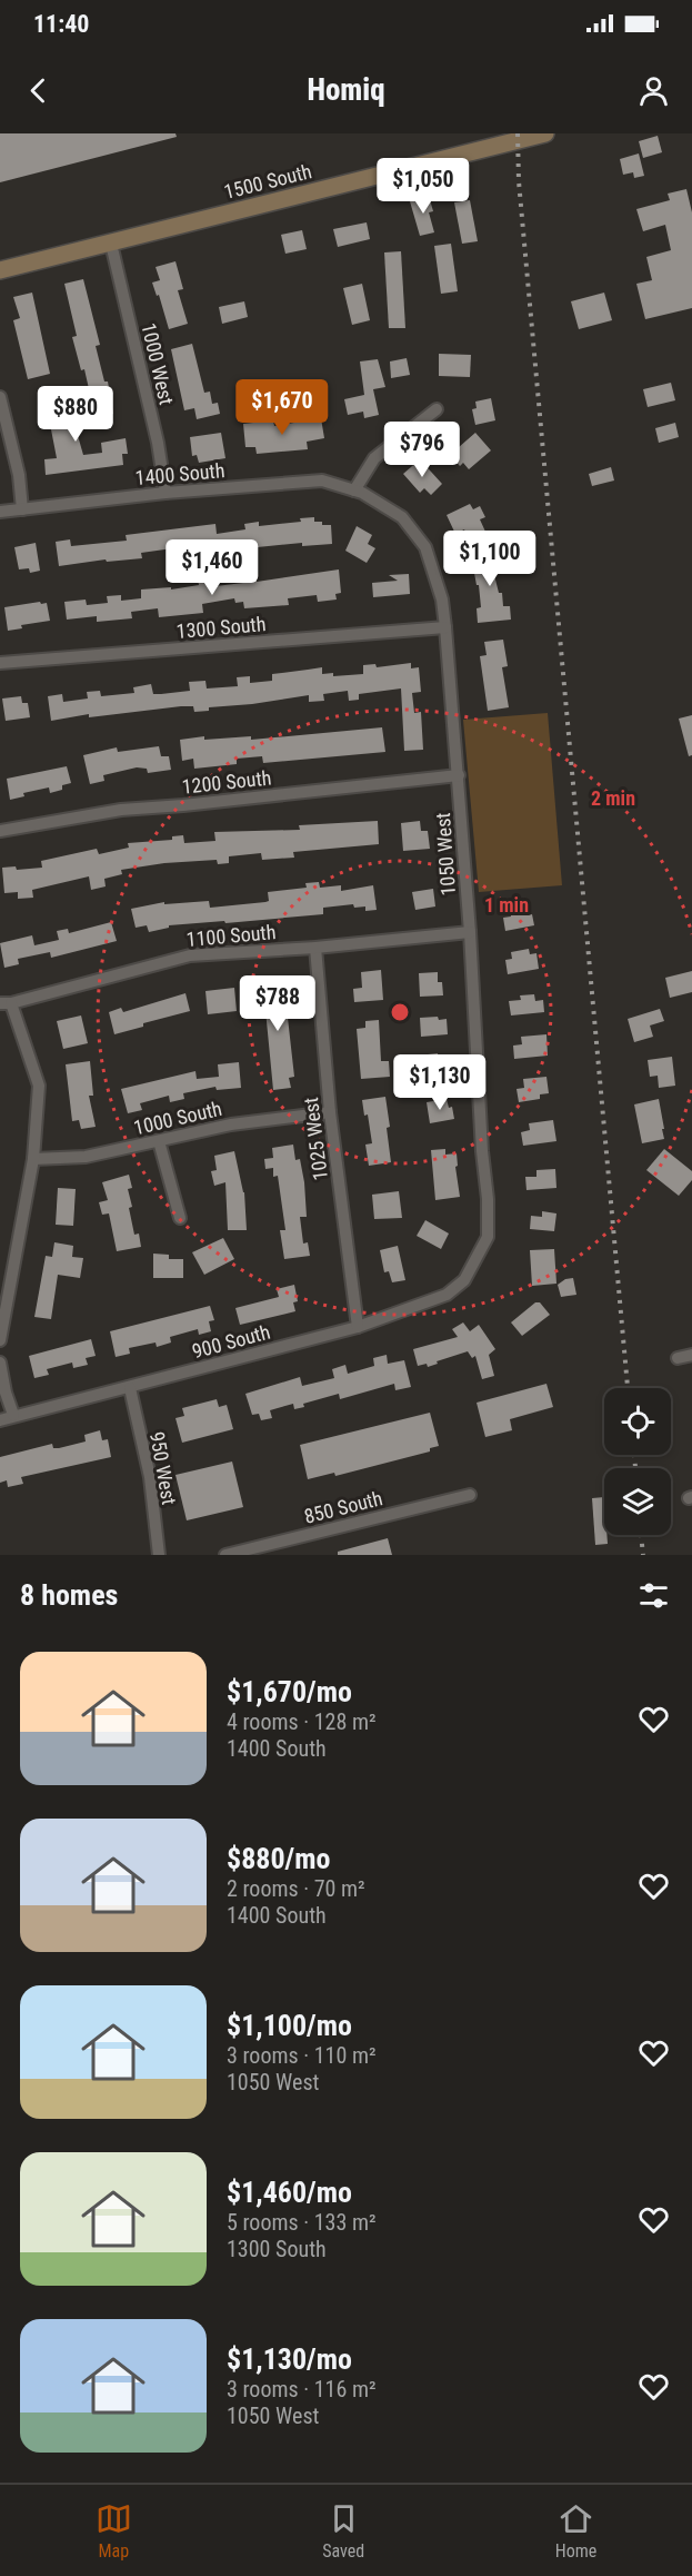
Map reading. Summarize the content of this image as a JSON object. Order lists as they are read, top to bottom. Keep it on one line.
{"streets":{"street":["1500 South","1000 West","1400 South","1300 South","1200 South","1050 West","1100 South","1000 South","1025 West","900 South","950 West","850 South"]},"crossings":[["1500 South","1000 West"],["1000 West","1400 South"],["1400 South","1050 West"],["1300 South","1050 West"],["1200 South","1050 West"],["1050 West","1100 South"],["1050 West","900 South"],["1100 South","1025 West"],["1000 South","1025 West"],["1025 West","900 South"],["900 South","950 West"]],"page":{"status":"11:40","header":"Homiq","price":["$1,050","$1,670","$880","$796","$1,100","$1,460","$788","$1,130"],"heading":"8 homes","list":[{"name":"$1,670/mo","note":"4 rooms · 128 m² · 1400 South"},{"name":"$880/mo","note":"2 rooms · 70 m² · 1400 South"},{"name":"$1,100/mo","note":"3 rooms · 110 m² · 1050 West"},{"name":"$1,460/mo","note":"5 rooms · 133 m² · 1300 South"},{"name":"$1,130/mo","note":"3 rooms · 116 m² · 1050 West"}],"tabs":["Map","Saved","Home"]},"rings":["2 min","1 min"]}
